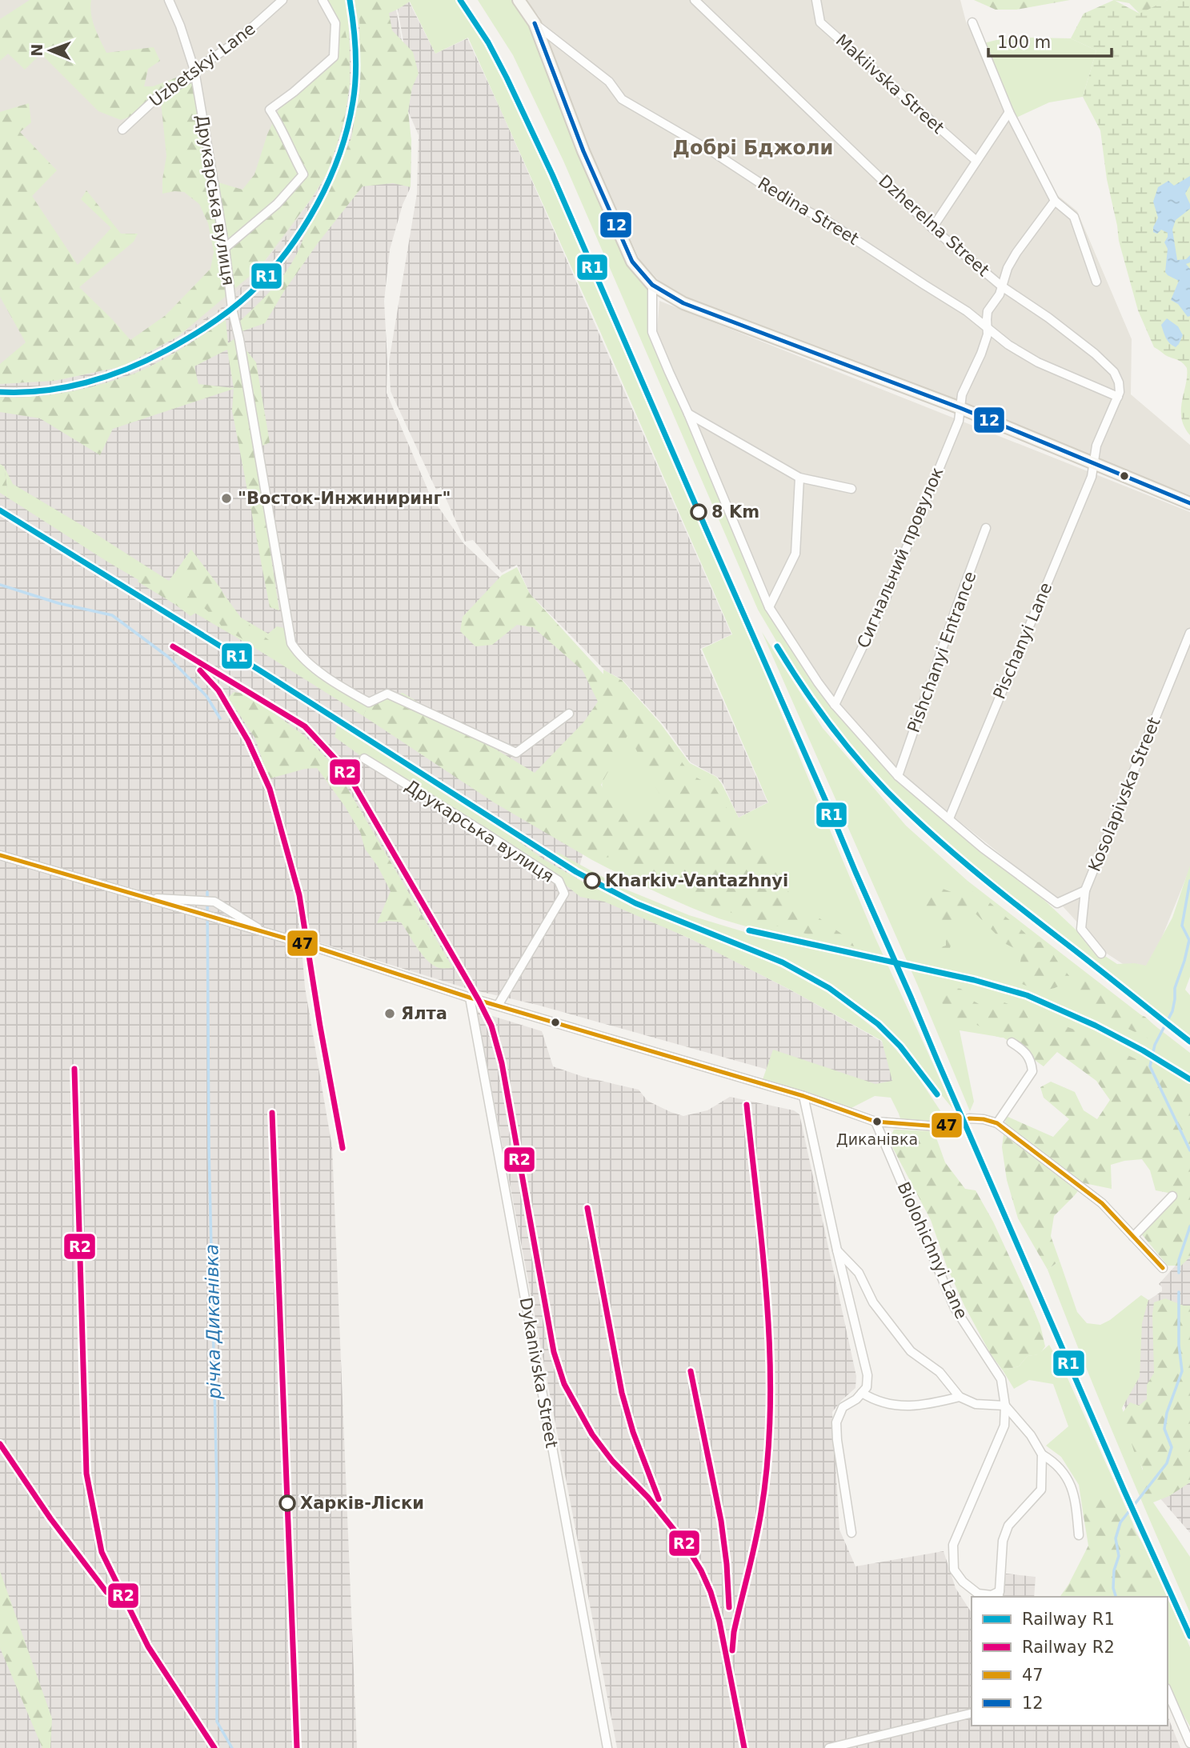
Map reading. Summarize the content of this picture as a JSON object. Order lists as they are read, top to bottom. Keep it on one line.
{"streets":{"main road":["Redina Street"],"street":["Uzbetskyi Lane","Makiivska Street","Друкарська вулиця","Dzherelna Street","Сигнальний провулок","Pischanyi Lane","Pishchanyi Entrance","Kosolapivska Street","Biolohichnyi Lane","Dykanivska Street"]},"crossings":[["Uzbetskyi Lane","Друкарська вулиця"],["Redina Street","Dzherelna Street"],["Redina Street","Сигнальний провулок"],["Dzherelna Street","Сигнальний провулок"]],"districts":["Добрі Бджоли"],"water":["річка Диканівка"],"places":["\"Восток-Инжиниринг\"","8 Km","Kharkiv-Vantazhnyi","Ялта","Диканівка","Харків-Ліски"],"lines":["rail line R1","transit line 12","rail line R2","transit line 47"],"legend":["Railway R1","Railway R2","47","12"],"scale_bar":"100 m","north":"left"}
